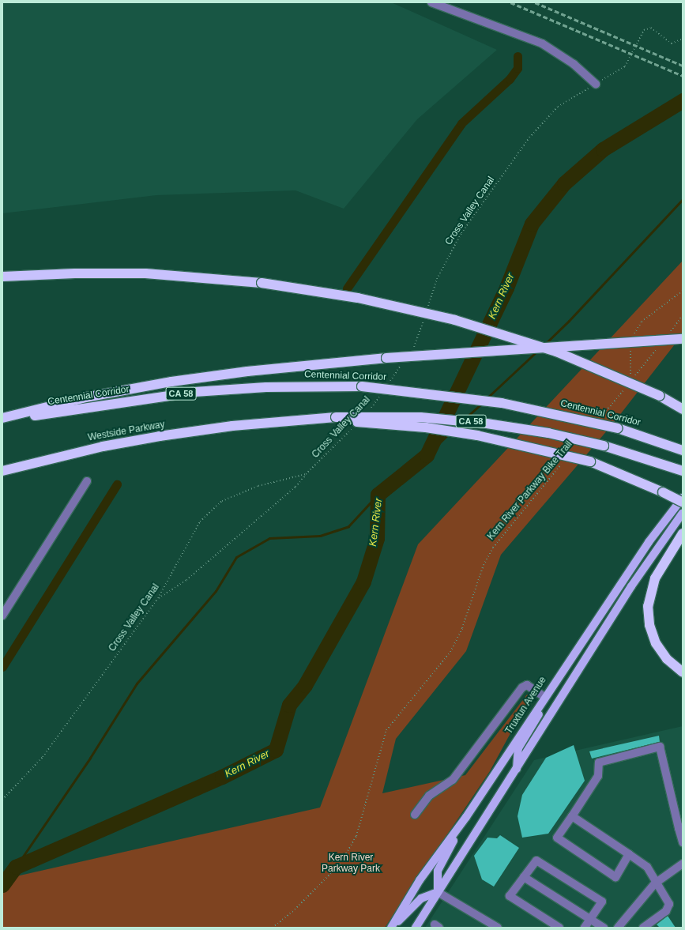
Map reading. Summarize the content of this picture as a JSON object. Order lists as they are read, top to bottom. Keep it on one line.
{"streets":{"highway":["Centennial Corridor","CA 58","Westside Parkway"],"main road":["Truxtun Avenue"],"path":["Cross Valley Canal","Kern River Parkway Bike Trail"]},"crossings":[["CA 58","Westside Parkway"]],"water":["Kern River"],"parks":["Kern River Parkway Park"]}
